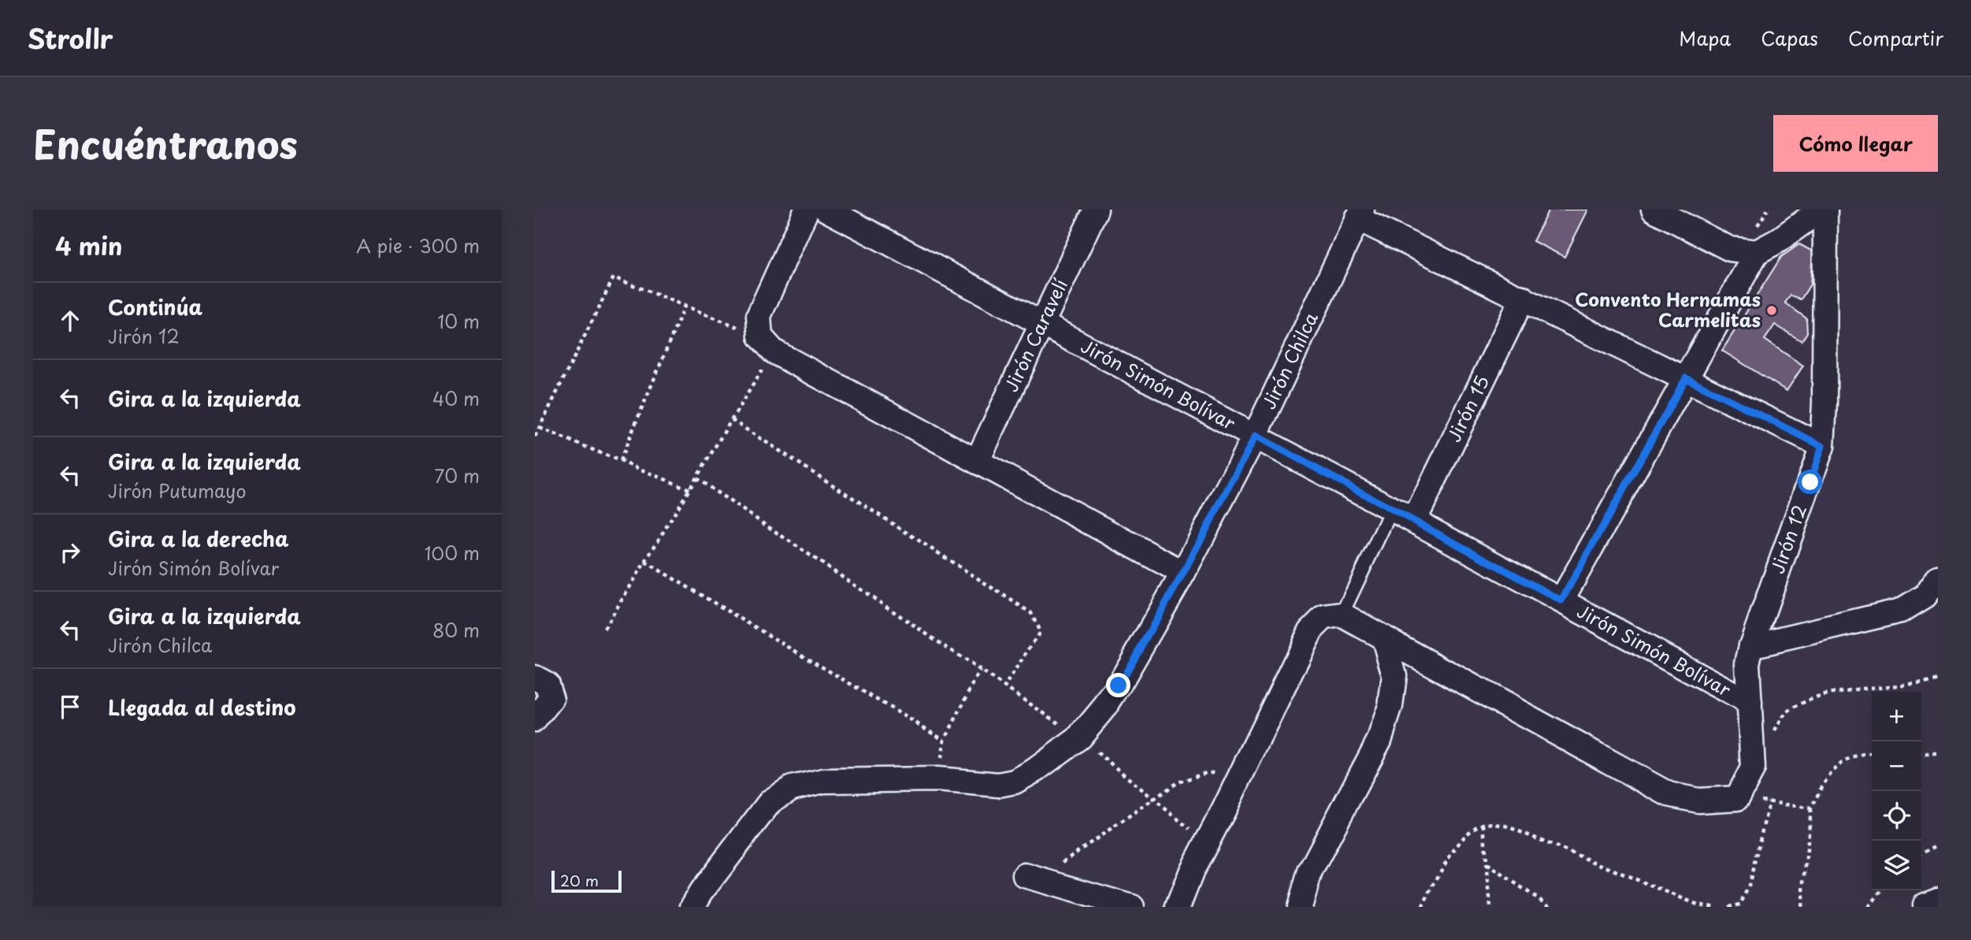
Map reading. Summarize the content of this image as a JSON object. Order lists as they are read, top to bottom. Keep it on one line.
{"streets":{"street":["Jirón Caravelí","Jirón Chilca","Jirón Simón Bolívar","Jirón 15","Jirón 12"]},"crossings":[["Jirón Caravelí","Jirón Simón Bolívar"],["Jirón Chilca","Jirón Simón Bolívar"],["Jirón Simón Bolívar","Jirón 15"],["Jirón Simón Bolívar","Jirón 12"]],"places":["Convento Hernamas Carmelitas"],"scale_bar":"20 m","page":{"header":"Strollr","nav":["Mapa","Capas","Compartir"],"title":"Encuéntranos","buttons":"Cómo llegar","heading":["4 min","A pie · 300 m"],"list":[["Continúa","Jirón 12","10 m"],["Gira a la izquierda","40 m"],["Gira a la izquierda","Jirón Putumayo","70 m"],["Gira a la derecha","Jirón Simón Bolívar","100 m"],["Gira a la izquierda","Jirón Chilca","80 m"],"Llegada al destino"],"map_buttons":["+","−"],"scale":"20 m"}}
